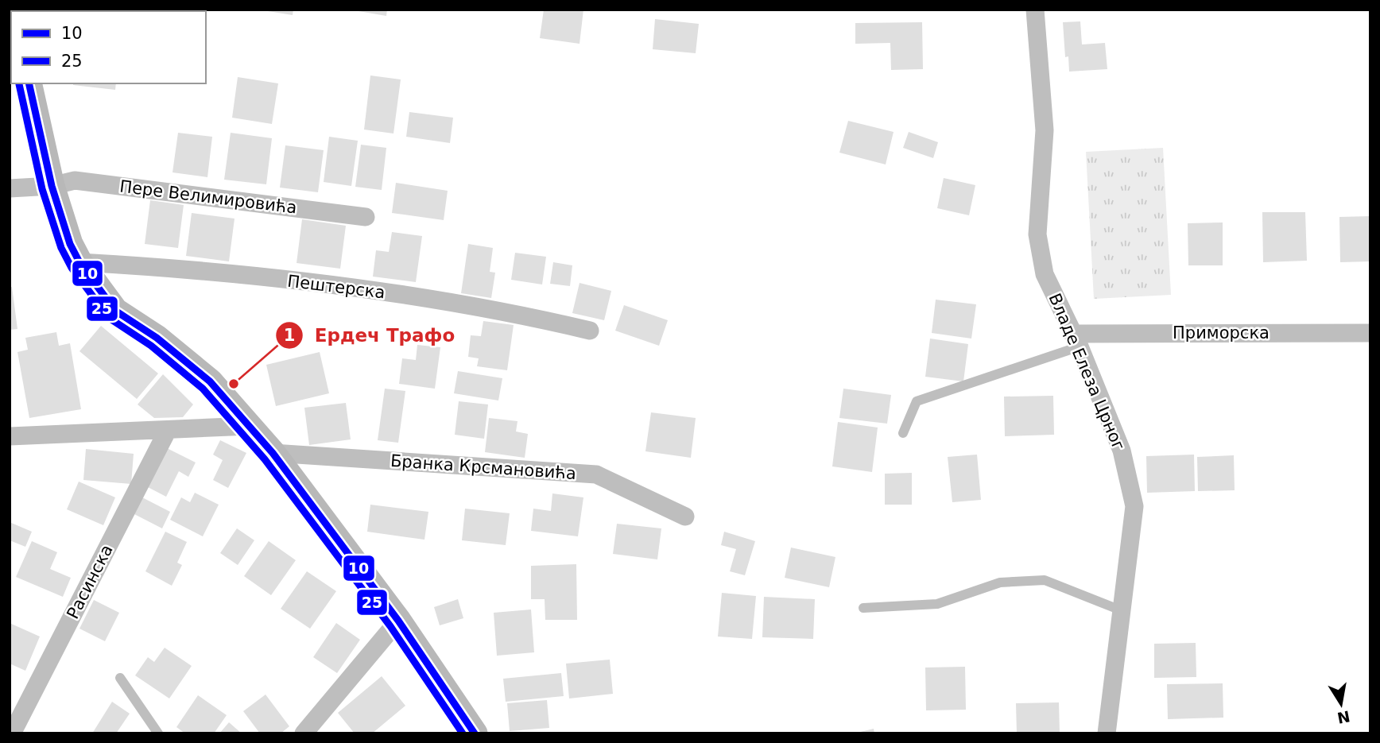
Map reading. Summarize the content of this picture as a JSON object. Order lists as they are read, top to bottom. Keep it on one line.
{"streets":{"street":["Пере Велимировића","Пештерска","Приморска","Владе Елеза Црног","Бранка Крсмановића","Расинска"]},"crossings":[["Приморска","Владе Елеза Црног"]],"places":["Ердеч Трафо"],"lines":["transit line 10","transit line 25"],"legend":["10","25"],"north":"bottom"}
